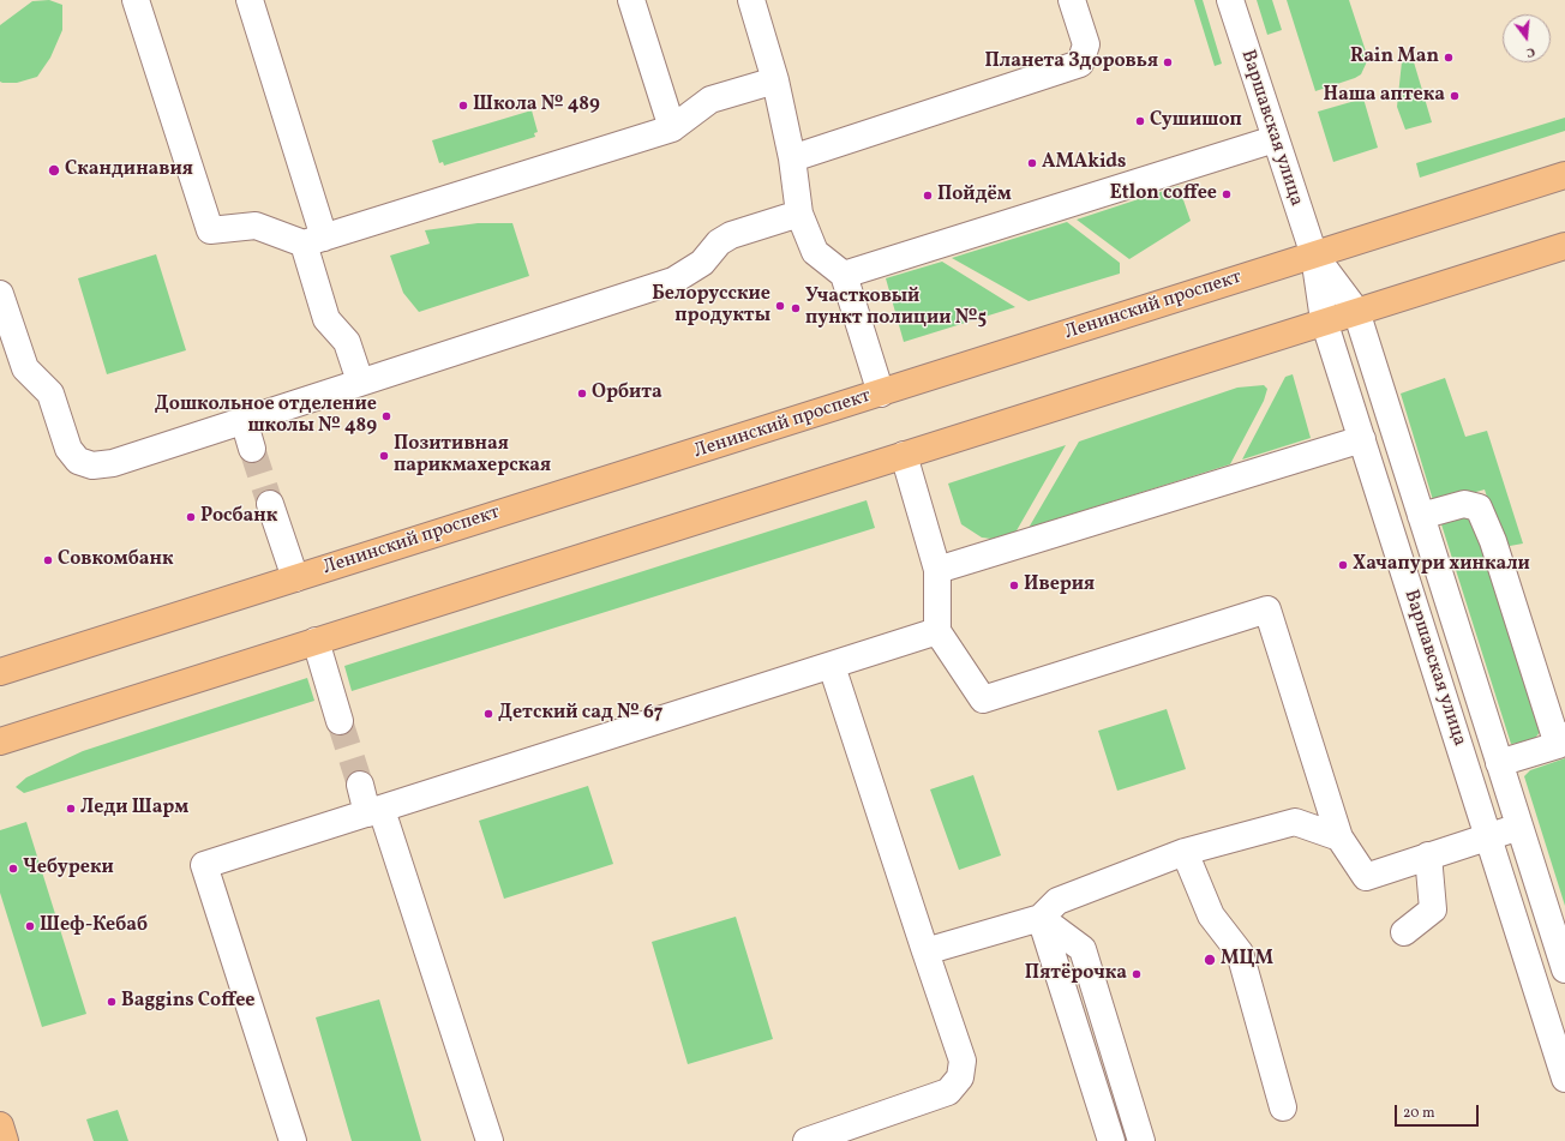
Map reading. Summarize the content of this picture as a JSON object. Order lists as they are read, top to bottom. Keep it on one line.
{"streets":{"main road":["Ленинский проспект"],"street":["Варшавская улица"]},"crossings":[["Варшавская улица","Ленинский проспект"]],"places":["Rain Man","Планета Здоровья","Наша аптека","Школа № 489","Сушишоп","AMAkids","Скандинавия","Etlon coffee","Пойдём","Белорусские продукты","Участковый пункт полиции №5","Орбита","Дошкольное отделение школы № 489","Позитивная парикмахерская","Росбанк","Совкомбанк","Хачапури хинкали","Иверия","Детский сад № 67","Леди Шарм","Чебуреки","Шеф-Кебаб","МЦМ","Пятёрочка","Baggins Coffee"],"scale_bar":"20 m","north":"bottom"}
